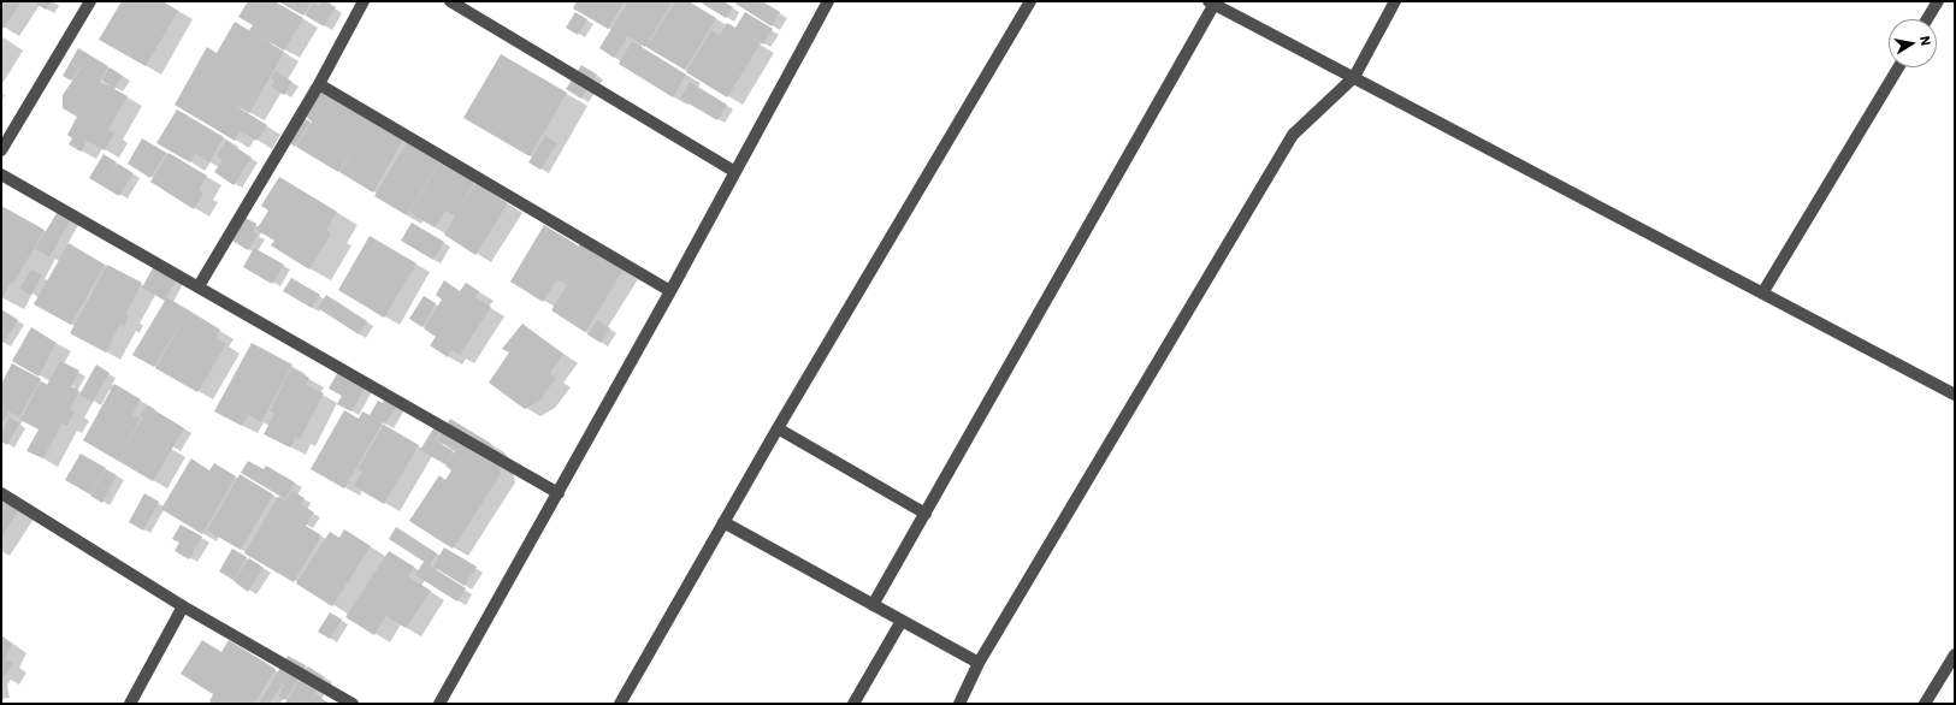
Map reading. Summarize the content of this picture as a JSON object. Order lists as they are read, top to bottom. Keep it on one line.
{"north":"right"}
